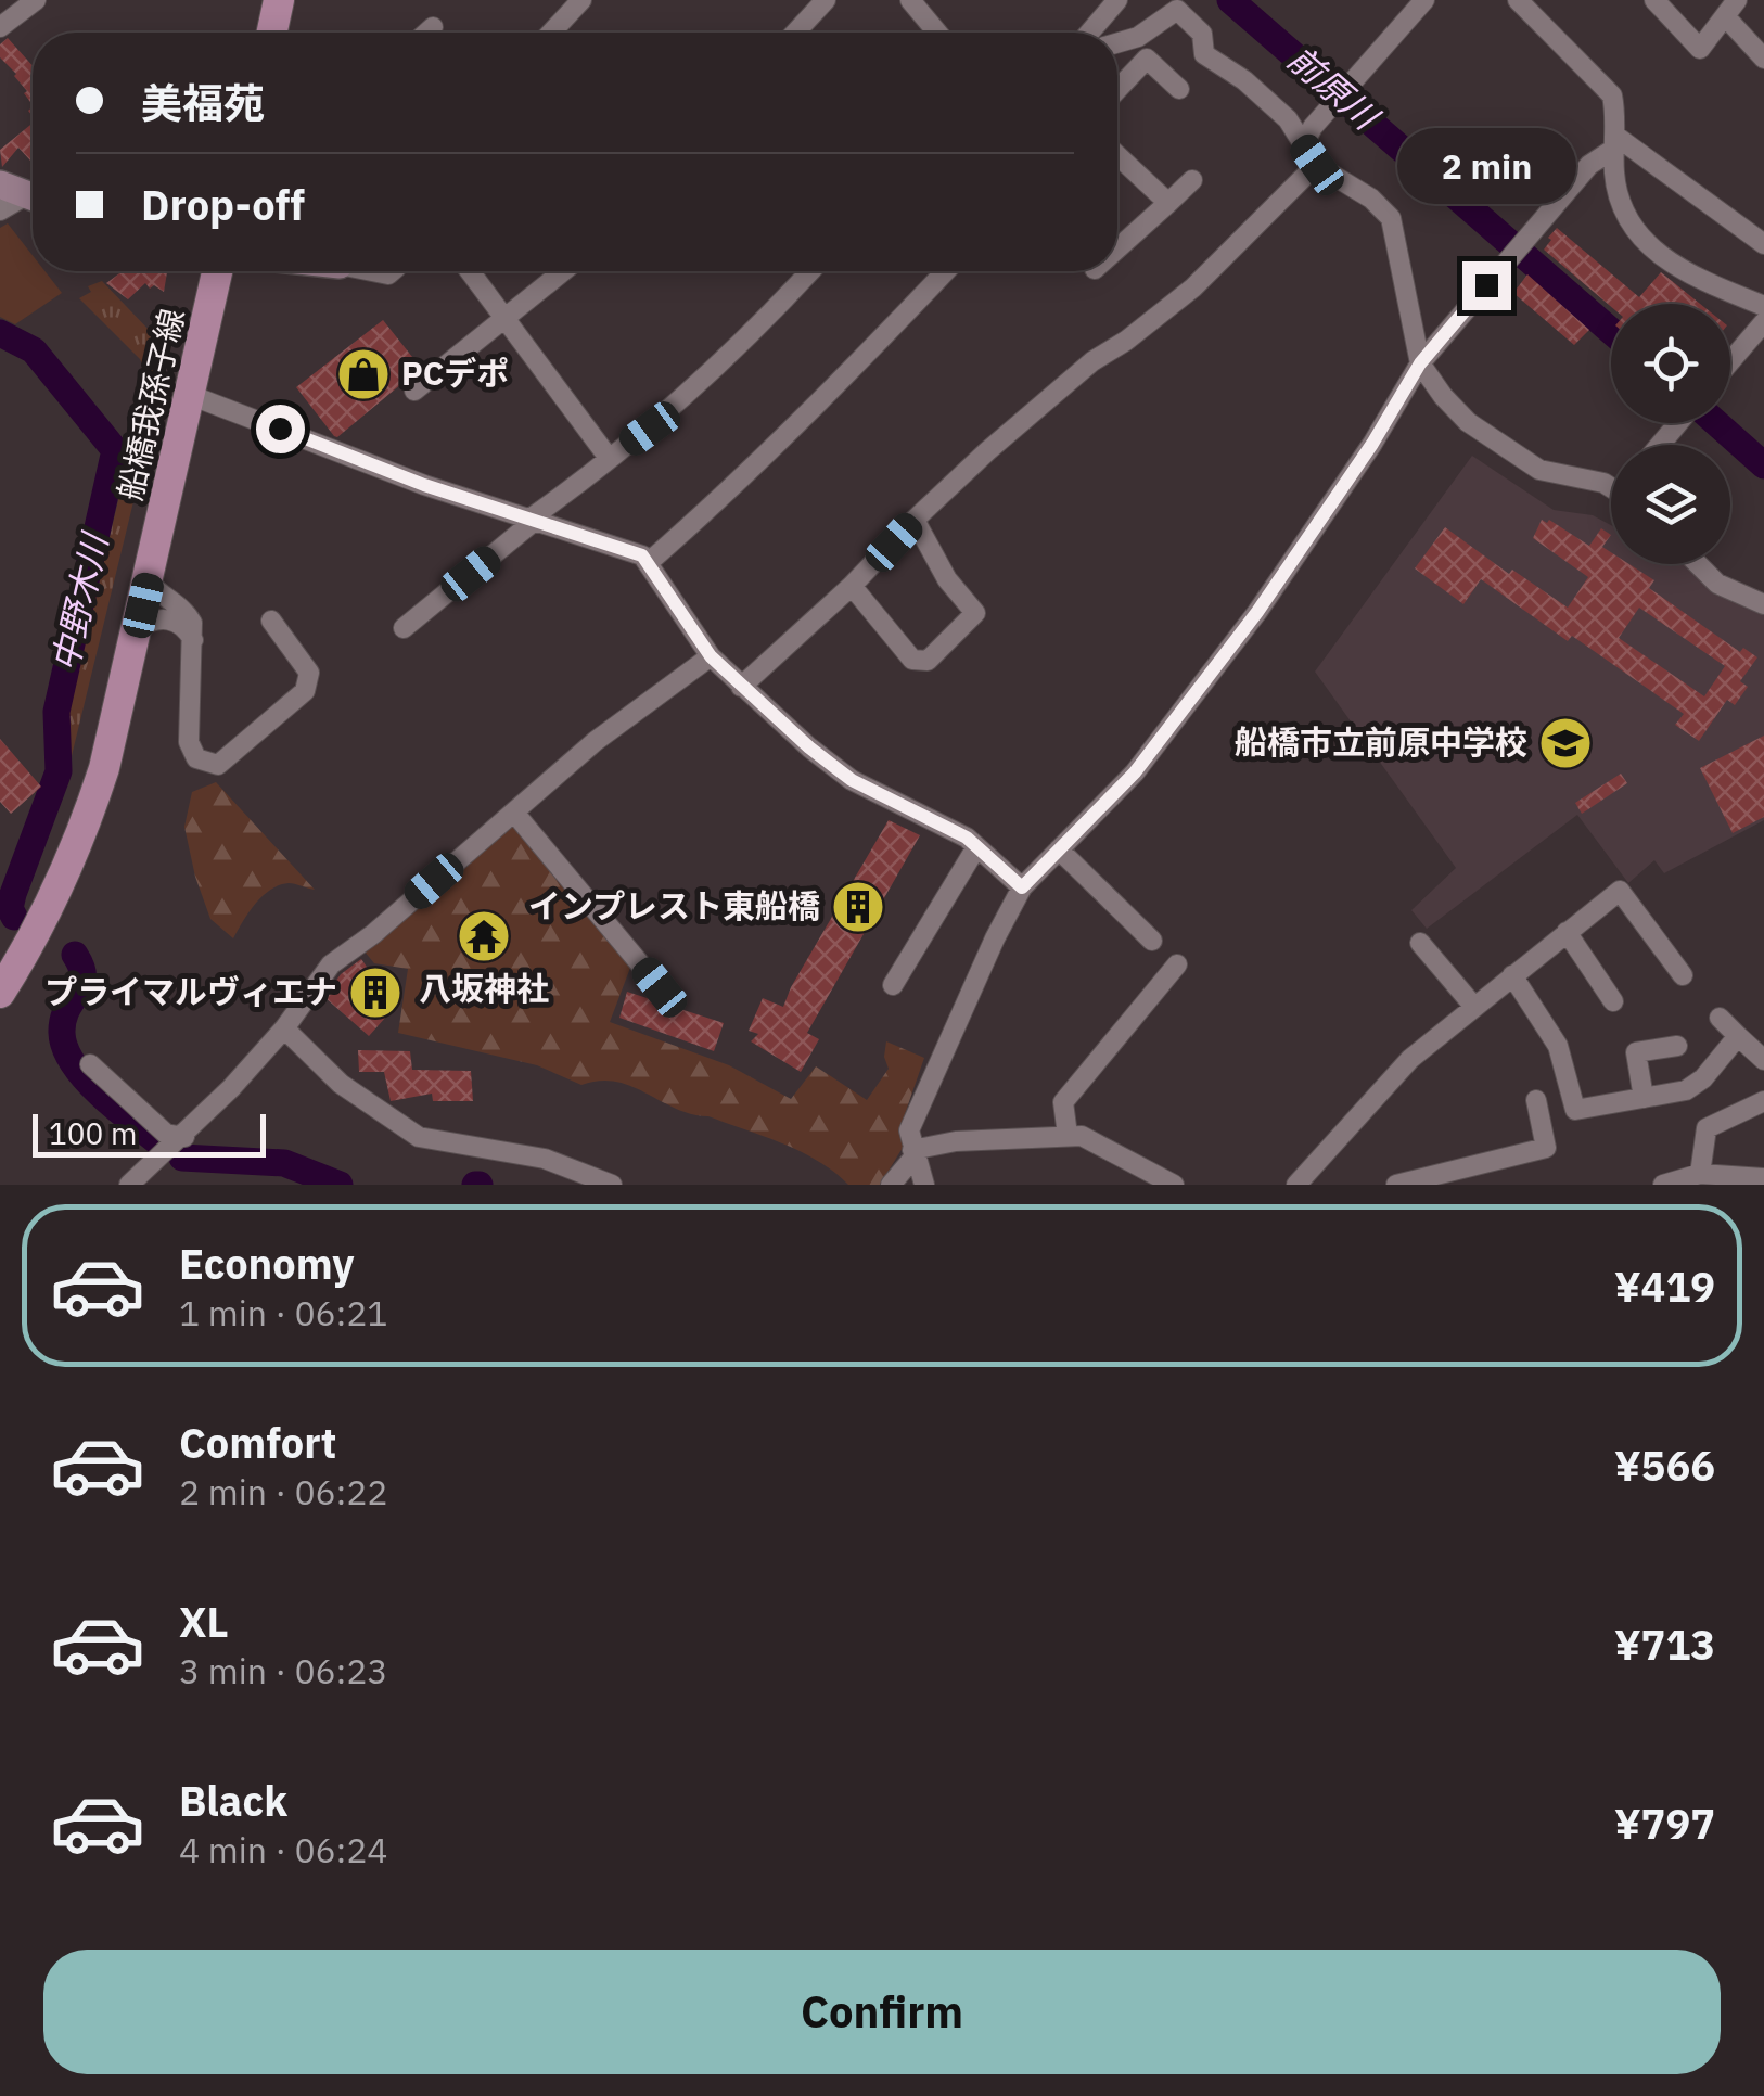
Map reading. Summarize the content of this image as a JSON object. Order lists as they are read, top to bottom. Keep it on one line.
{"streets":{"main road":["船橋我孫子線"]},"water":["前原川","中野木川"],"places":{"shop":["PCデポ"],"school or university":["船橋市立前原中学校"],"building":["インプレスト東船橋","プライマルヴィエナ"],"temple":["八坂神社"]},"scale_bar":"100 m","page":{"banner":["美福苑","Drop-off"],"bubble":"2 min","scale":"100 m","list":[{"name":"Economy","note":"1 min · 06:21","value":"¥419"},{"name":"Comfort","note":"2 min · 06:22","value":"¥566"},{"name":"XL","note":"3 min · 06:23","value":"¥713"},{"name":"Black","note":"4 min · 06:24","value":"¥797"}],"buttons":"Confirm"}}
